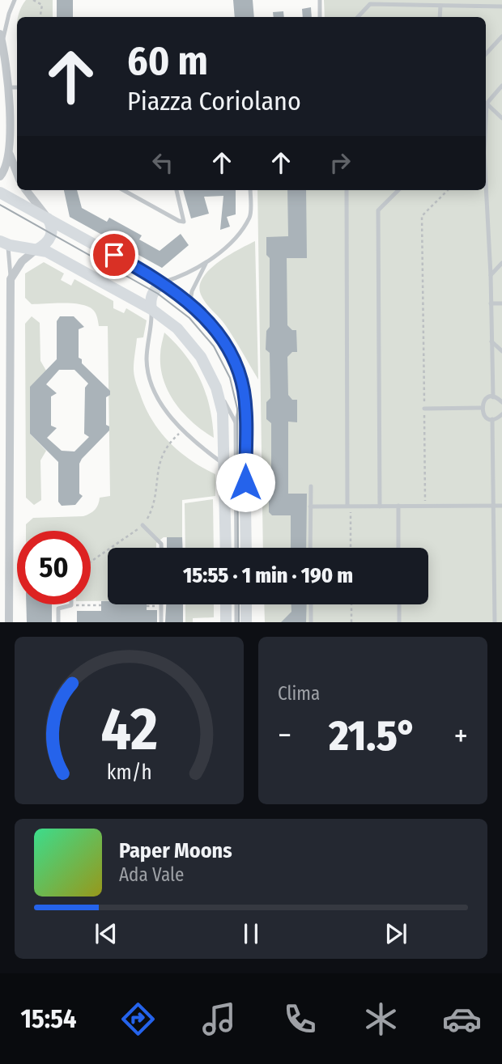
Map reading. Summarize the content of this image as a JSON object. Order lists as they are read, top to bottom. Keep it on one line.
{"page":{"turn":["60 m","Piazza Coriolano"],"limit":"50","trip":"15:55 · 1 min · 190 m","tile":"Clima","heat":["−","21.5°","+"],"song":["Paper Moons","Ada Vale"],"tabs":"15:54","gauge":["42","km/h"]}}
